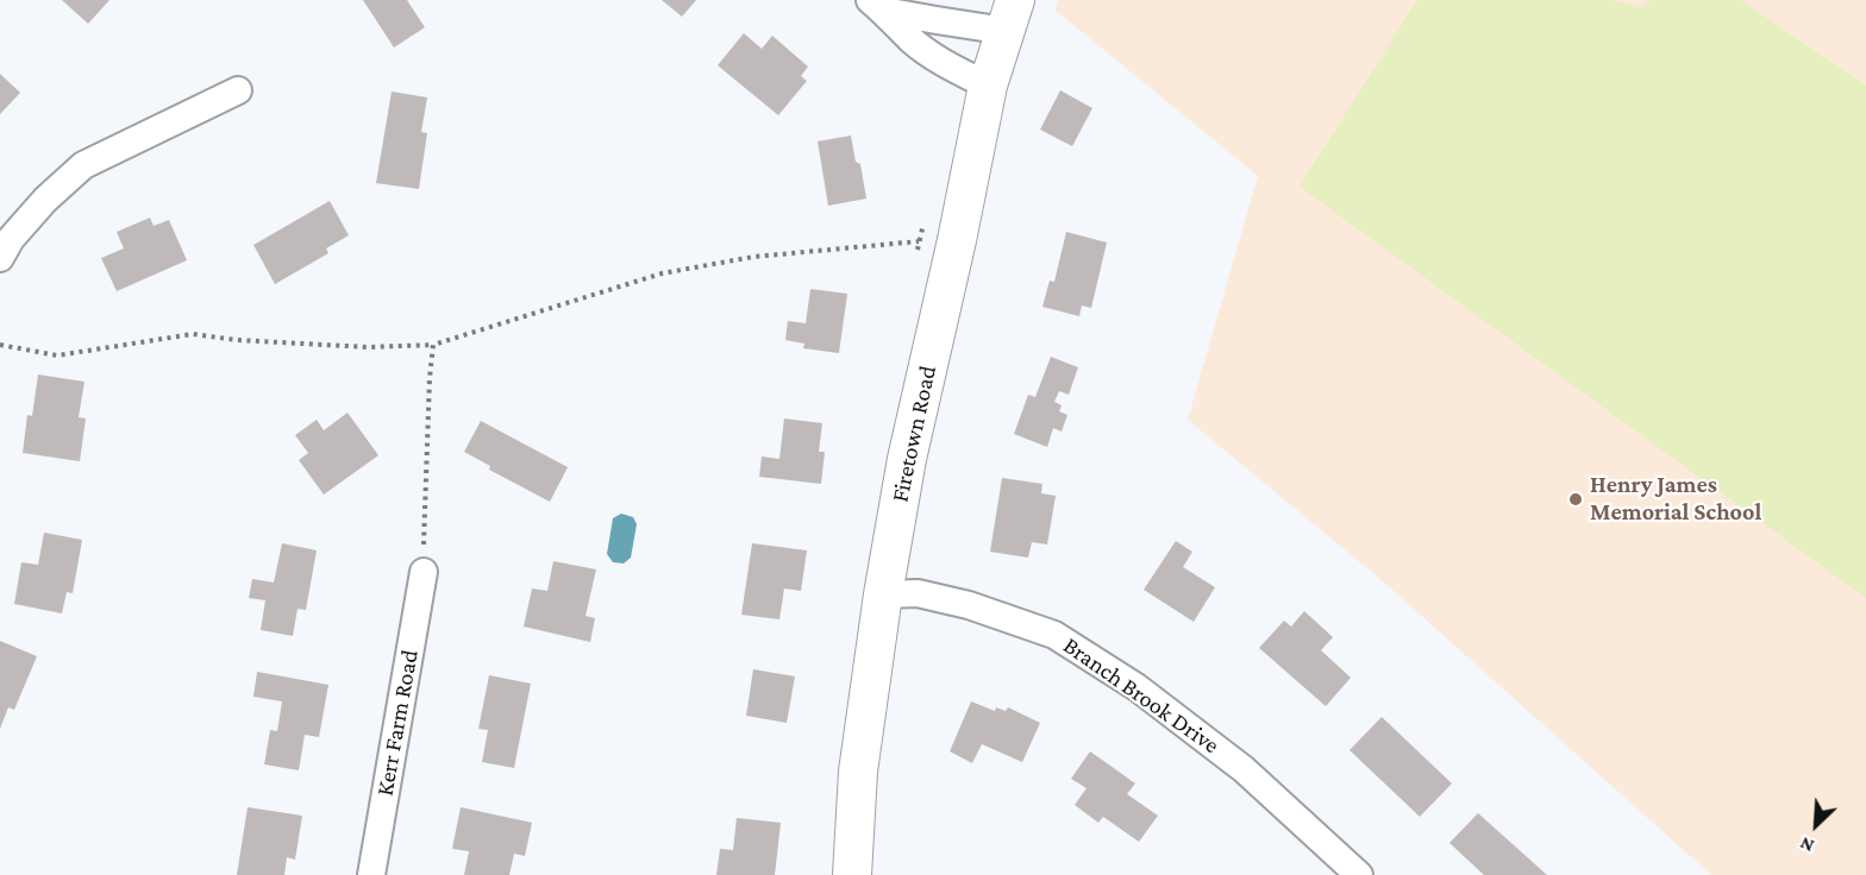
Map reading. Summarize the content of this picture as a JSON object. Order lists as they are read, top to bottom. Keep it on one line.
{"streets":{"street":["Firetown Road","Branch Brook Drive","Kerr Farm Road"]},"crossings":[["Firetown Road","Branch Brook Drive"]],"places":["Henry James Memorial School"],"north":"bottom left"}
